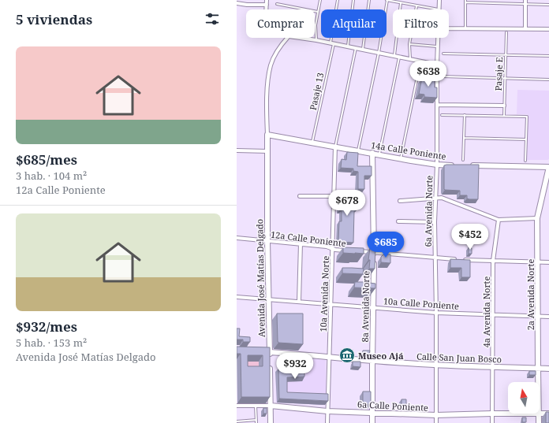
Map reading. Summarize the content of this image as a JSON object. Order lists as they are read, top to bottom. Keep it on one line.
{"streets":{"street":["14a Calle Poniente","6a Avenida Norte","12a Calle Poniente","Avenida José Matías Delgado","10a Avenida Norte","2a Avenida Norte","10a Calle Poniente","8a Avenida Norte","4a Avenida Norte","Calle San Juan Bosco","6a Calle Poniente"],"lane":["Pasaje E","Pasaje 13"]},"crossings":[["Pasaje 13","14a Calle Poniente"],["14a Calle Poniente","6a Avenida Norte"],["14a Calle Poniente","Avenida José Matías Delgado"],["14a Calle Poniente","10a Avenida Norte"],["14a Calle Poniente","8a Avenida Norte"],["6a Avenida Norte","12a Calle Poniente"],["6a Avenida Norte","10a Calle Poniente"],["6a Avenida Norte","Calle San Juan Bosco"],["6a Avenida Norte","6a Calle Poniente"],["12a Calle Poniente","Avenida José Matías Delgado"],["12a Calle Poniente","10a Avenida Norte"],["12a Calle Poniente","8a Avenida Norte"],["Avenida José Matías Delgado","10a Calle Poniente"],["Avenida José Matías Delgado","Calle San Juan Bosco"],["10a Avenida Norte","10a Calle Poniente"],["10a Avenida Norte","Calle San Juan Bosco"],["10a Avenida Norte","6a Calle Poniente"],["2a Avenida Norte","10a Calle Poniente"],["2a Avenida Norte","Calle San Juan Bosco"],["10a Calle Poniente","8a Avenida Norte"],["10a Calle Poniente","4a Avenida Norte"],["8a Avenida Norte","Calle San Juan Bosco"],["8a Avenida Norte","6a Calle Poniente"],["4a Avenida Norte","Calle San Juan Bosco"],["4a Avenida Norte","6a Calle Poniente"]],"places":{"museum":["Museo Ajá"]},"north":"top","page":{"heading":"5 viviendas","chip":["Comprar","Alquilar","Filtros"],"list":[{"name":"$685/mes","note":"3 hab. · 104 m² · 12a Calle Poniente"},{"name":"$932/mes","note":"5 hab. · 153 m² · Avenida José Matías Delgado"}],"price":["$638","$678","$452","$685","$932"]}}
